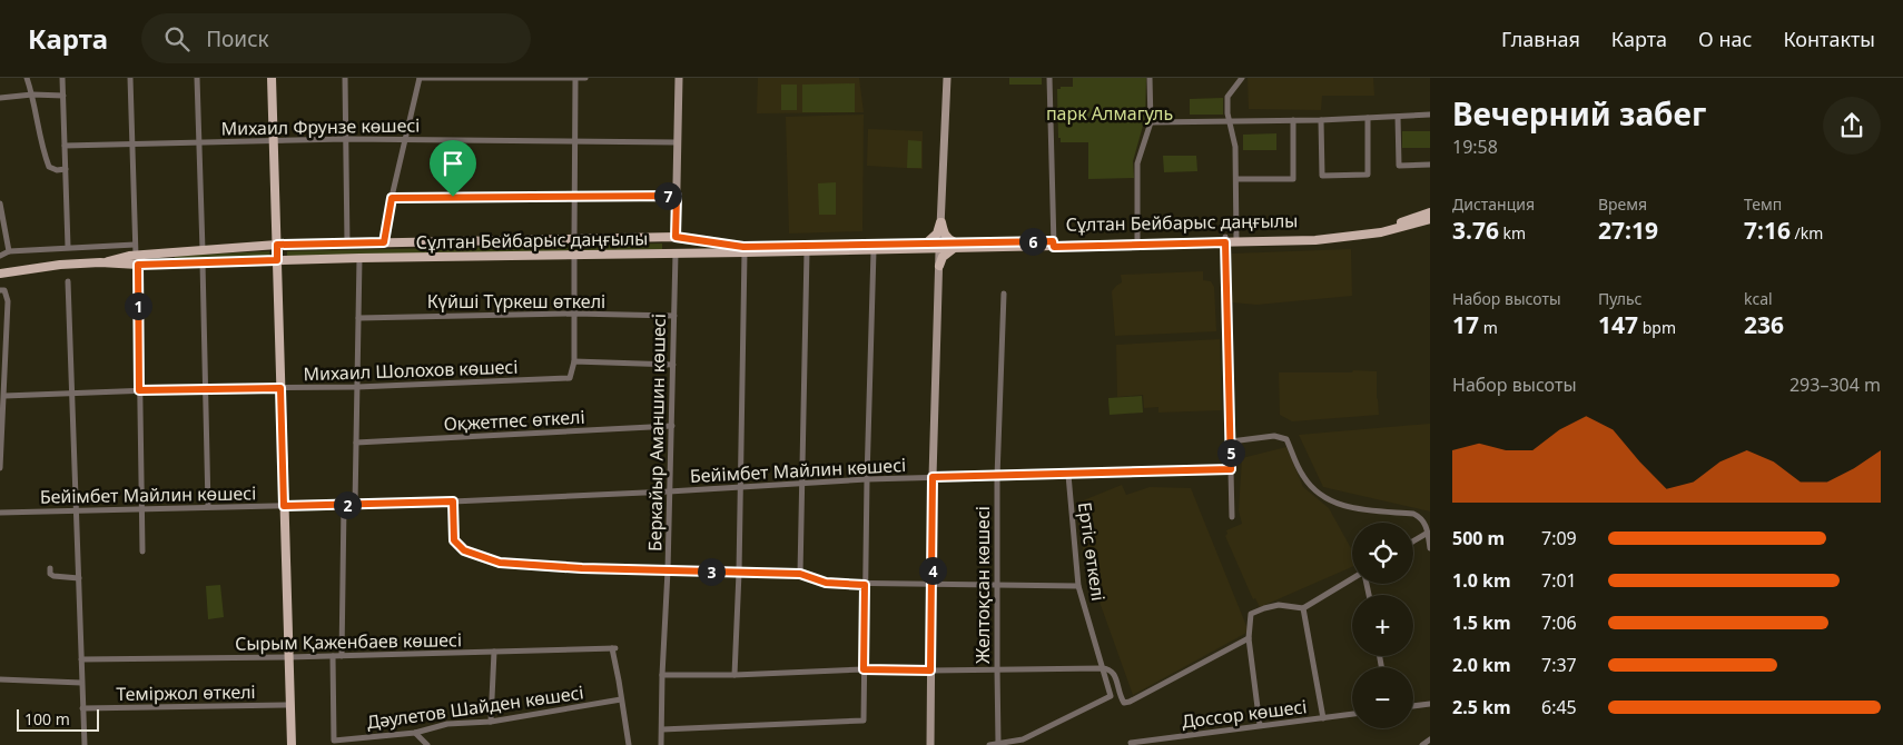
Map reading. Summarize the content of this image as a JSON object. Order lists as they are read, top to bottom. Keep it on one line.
{"streets":{"main road":["Сұлтан Бейбарыс даңғылы"],"street":["Михаил Фрунзе көшесі","Күйші Түркеш өткелі","Михаил Шолохов көшесі","Оқжетпес өткелі","Беркайыр Аманшин көшесі","Бейімбет Майлин көшесі","Ертіс өткелі","Желтоқсан көшесі","Сырым Қаженбаев көшесі","Теміржол өткелі","Дәулетов Шайден көшесі","Доссор көшесі"]},"crossings":[["Сұлтан Бейбарыс даңғылы","Беркайыр Аманшин көшесі"],["Күйші Түркеш өткелі","Беркайыр Аманшин көшесі"],["Оқжетпес өткелі","Беркайыр Аманшин көшесі"],["Беркайыр Аманшин көшесі","Бейімбет Майлин көшесі"],["Бейімбет Майлин көшесі","Ертіс өткелі"],["Бейімбет Майлин көшесі","Желтоқсан көшесі"],["Ертіс өткелі","Желтоқсан көшесі"],["Сырым Қаженбаев көшесі","Дәулетов Шайден көшесі"]],"parks":["парк Алмагуль"],"scale_bar":"100 m","page":{"header":"Карта","search":"Поиск","nav":["Главная","Карта","О нас","Контакты"],"heading":["Вечерний забег","19:58"],"stats":[["Дистанция","3.76 km"],["Время","27:19"],["Темп","7:16 /km"],["Набор высоты","17 m"],["Пульс","147 bpm"],["kcal","236"]],"pins":["7","6","1","5","2","4","3"],"chart":["Набор высоты","293–304 m"],"list":[{"name":"500 m","note":"7:09"},{"name":"1.0 km","note":"7:01"},{"name":"1.5 km","note":"7:06"},{"name":"2.0 km","note":"7:37"},{"name":"2.5 km","note":"6:45"}],"map_buttons":["+","−"],"scale":"100 m"}}
